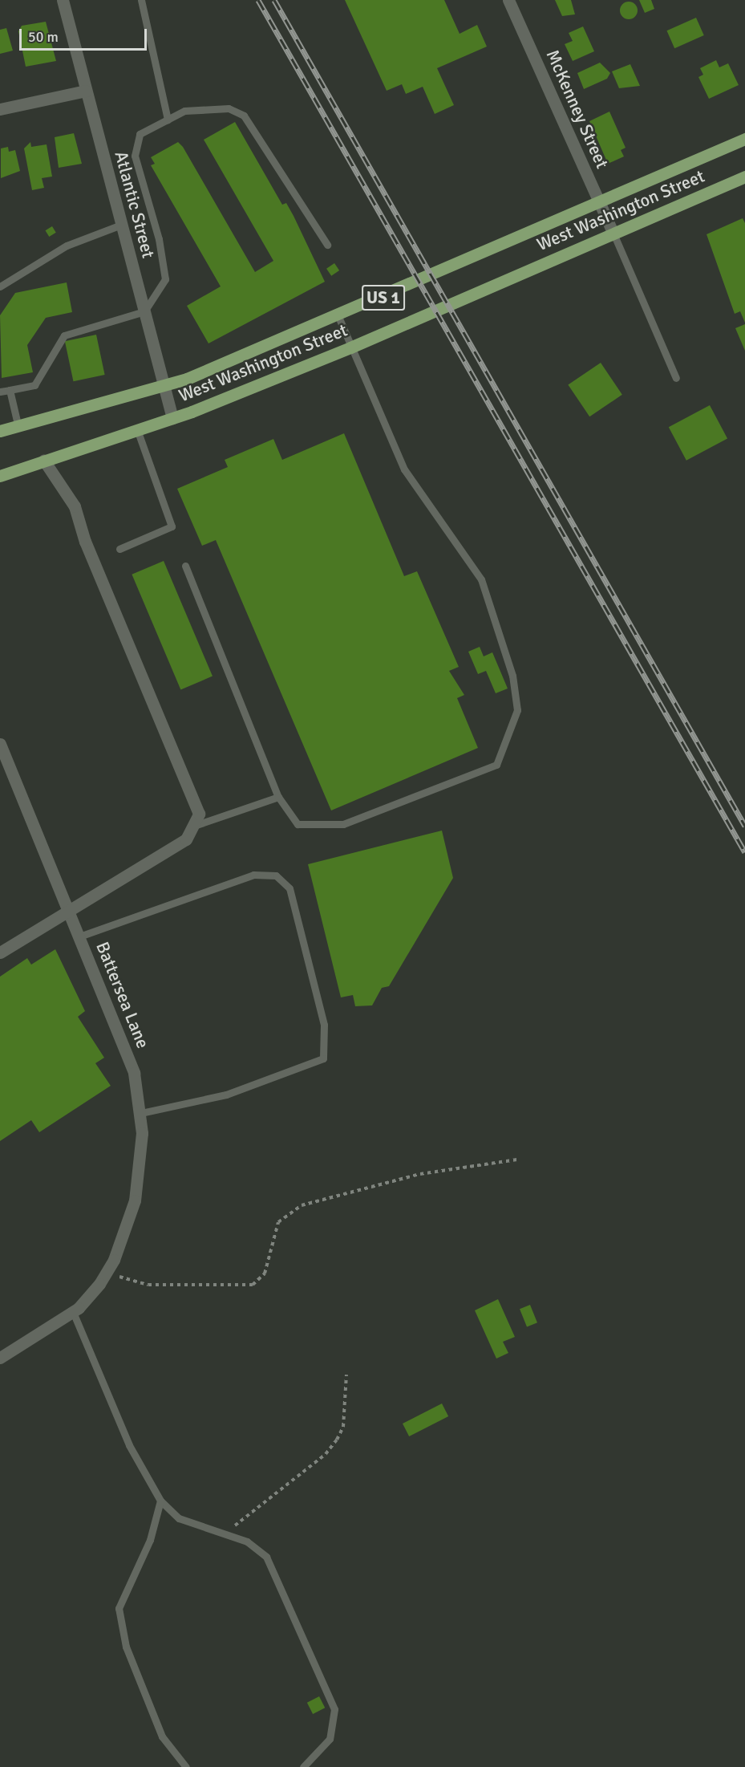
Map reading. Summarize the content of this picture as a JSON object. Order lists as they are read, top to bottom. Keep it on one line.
{"streets":{"main road":["West Washington Street","US 1"],"street":["McKenney Street","Atlantic Street","Battersea Lane"]},"crossings":[["McKenney Street","West Washington Street"],["Atlantic Street","West Washington Street"],["Atlantic Street","US 1"],["West Washington Street","US 1"]],"scale_bar":"50 m"}
